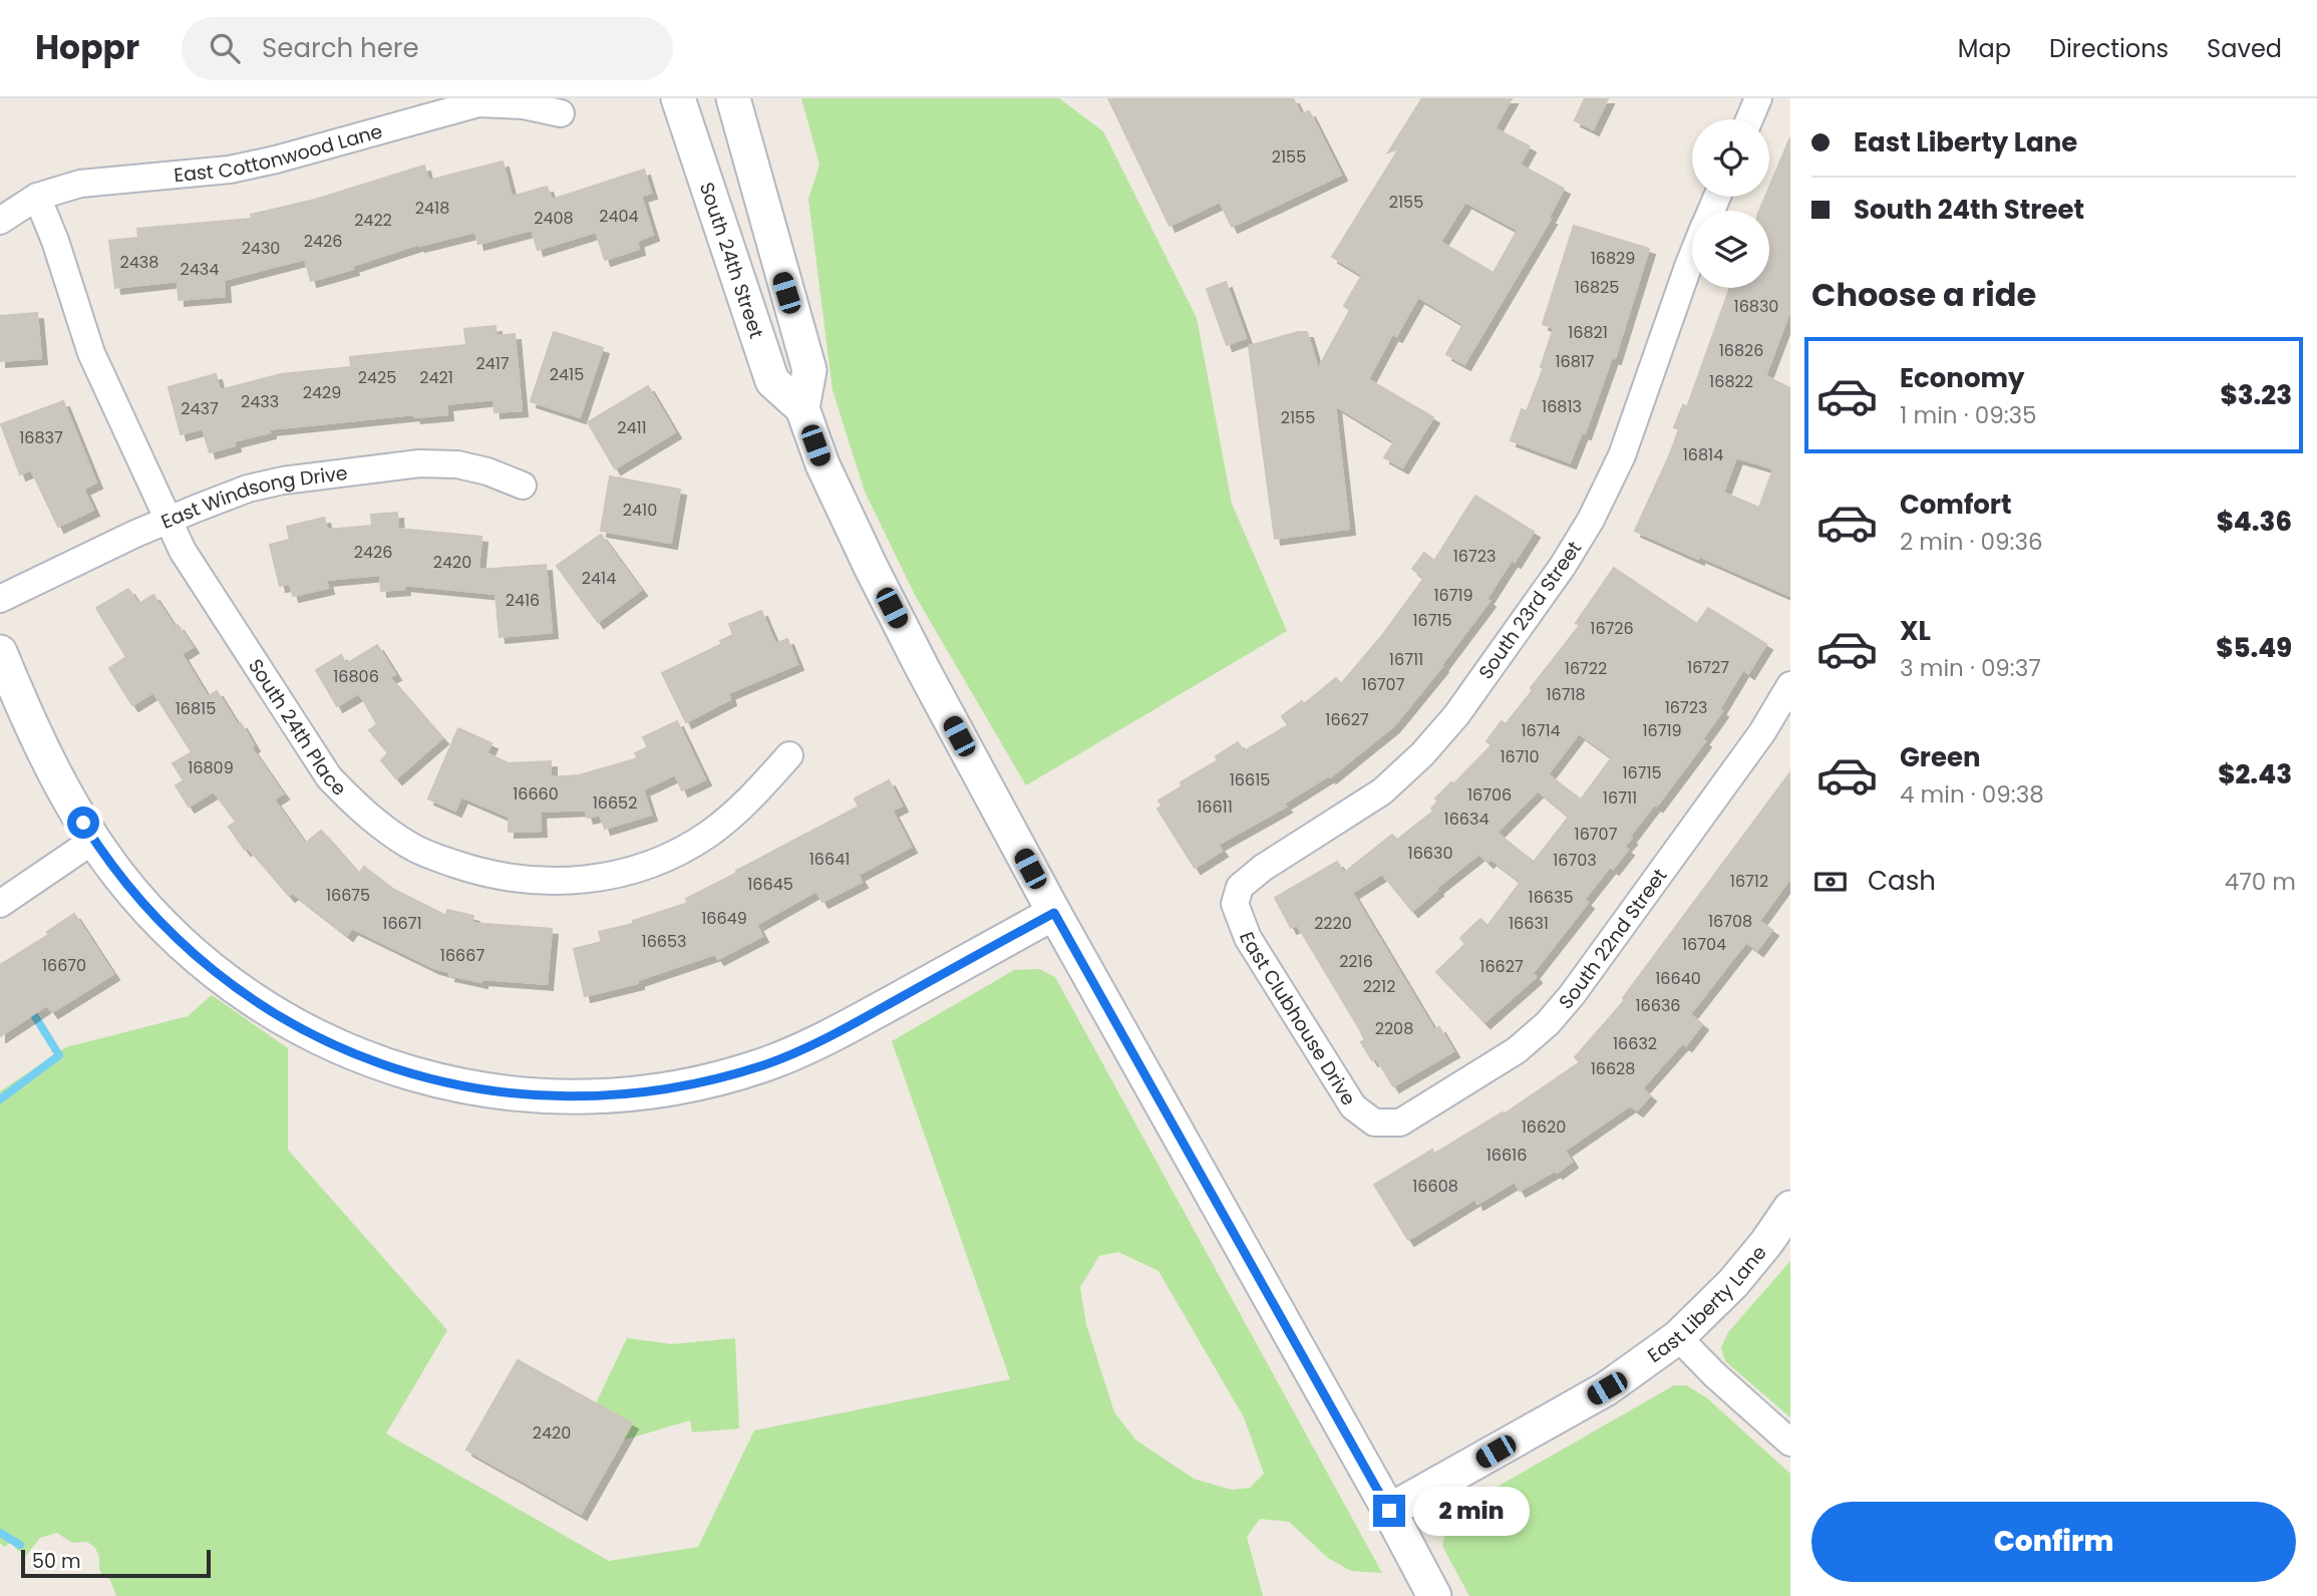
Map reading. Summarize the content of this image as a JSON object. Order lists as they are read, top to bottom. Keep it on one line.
{"streets":{"street":["East Cottonwood Lane","South 24th Street","East Windsong Drive","South 23rd Street","South 24th Place","South 22nd Street","East Clubhouse Drive","East Liberty Lane"]},"crossings":[["East Cottonwood Lane","South 24th Place"],["South 24th Street","East Liberty Lane"],["East Windsong Drive","South 24th Place"],["South 23rd Street","East Clubhouse Drive"],["South 22nd Street","East Clubhouse Drive"]],"house_numbers":["2155","2155","2418","2404","2408","2422","2426","2430","16829","2438","2434","16825","16830","16821","16826","16817","2417","2415","2425","2421","16822","2429","2433","16813","2437","2155","2411","16837","16814","2410","2426","16723","2420","2414","16719","2416","16715","16726","16711","16727","16722","16806","16707","16718","16723","16815","16627","16714","16719","16710","16809","16715","16615","16660","16706","16711","16652","16611","16634","16707","16630","16641","16703","16712","16645","16675","16635","16649","16708","16671","2220","16631","16653","16704","16667","2216","16670","16627","16640","2212","16636","2208","16632","16628","16620","16616","16608","2420"],"scale_bar":"50 m","page":{"header":"Hoppr","search":"Search here","nav":["Map","Directions","Saved"],"banner":["East Liberty Lane","South 24th Street"],"heading":"Choose a ride","list":[{"name":"Economy","note":"1 min · 09:35","value":"$3.23"},{"name":"Comfort","note":"2 min · 09:36","value":"$4.36"},{"name":"XL","note":"3 min · 09:37","value":"$5.49"},{"name":"Green","note":"4 min · 09:38","value":"$2.43"}],"pay":["Cash","470 m"],"bubble":"2 min","buttons":"Confirm","scale":"50 m"}}
